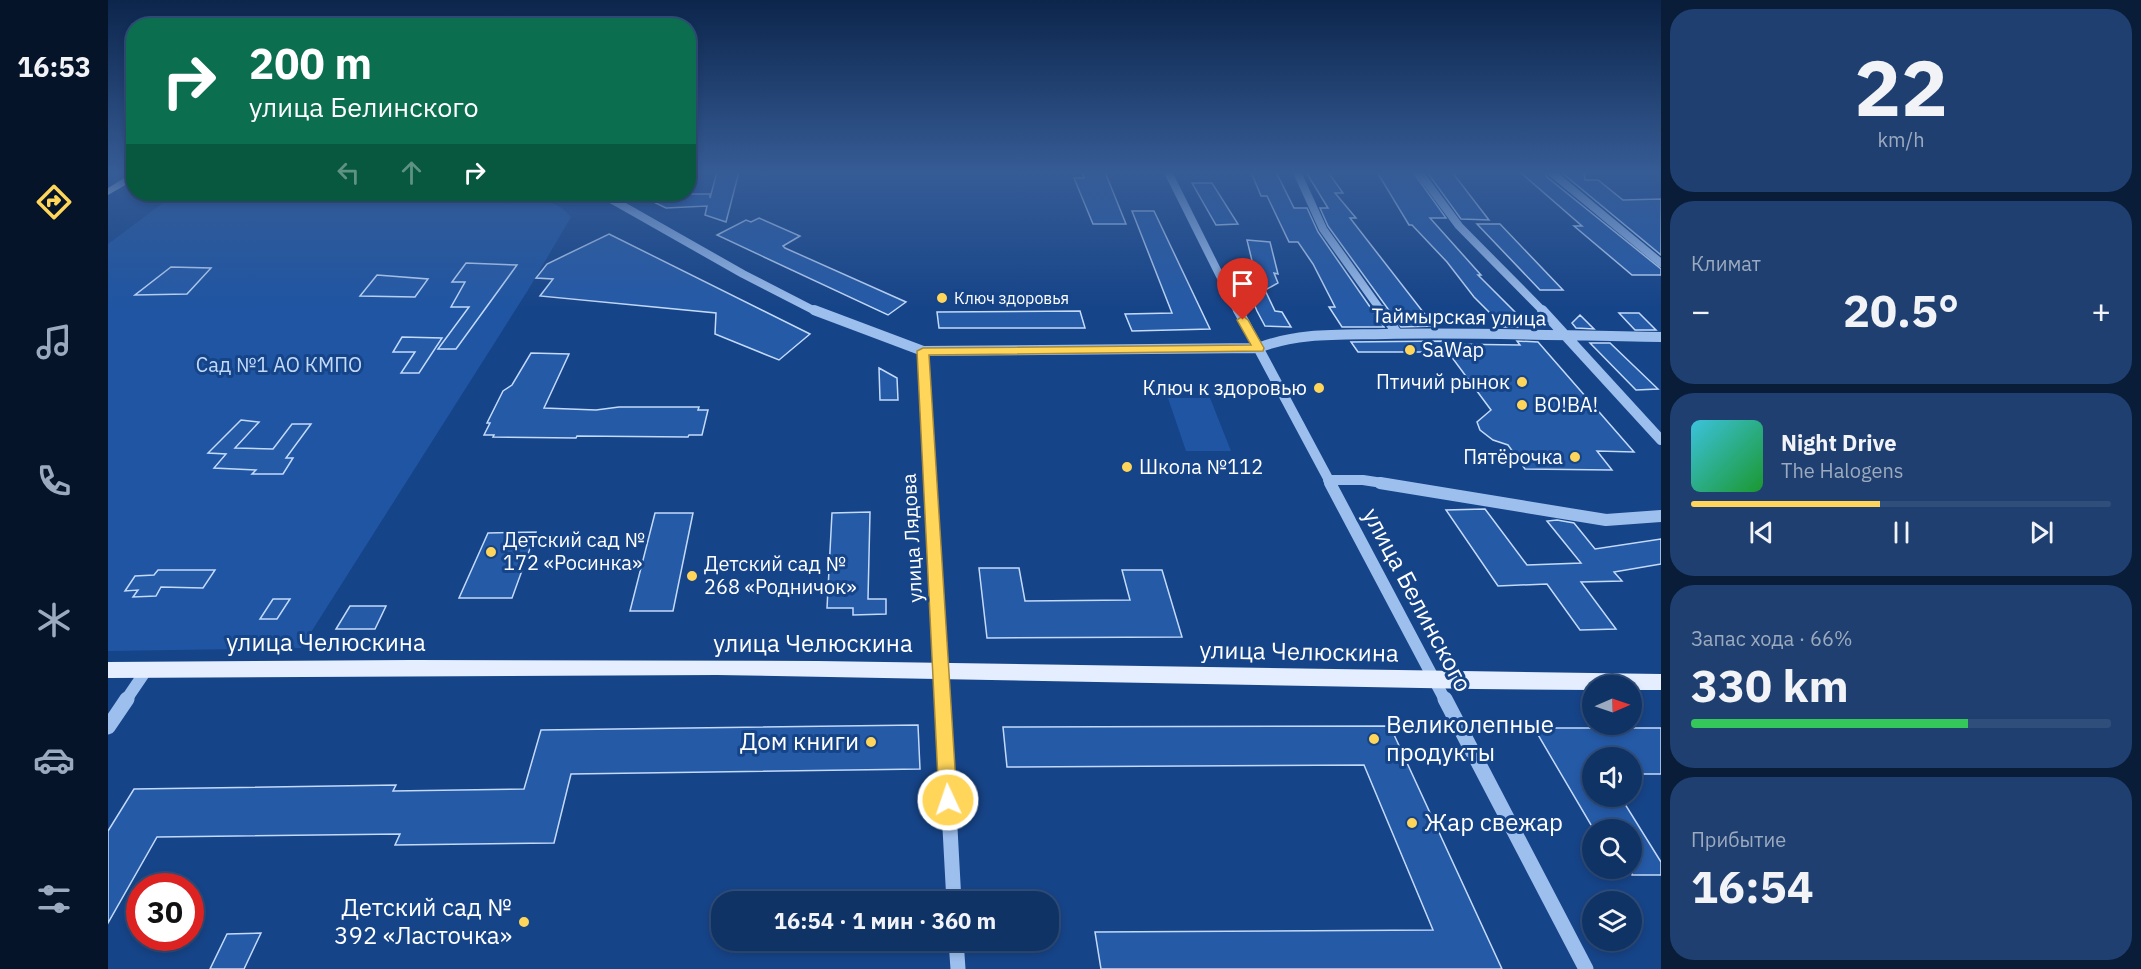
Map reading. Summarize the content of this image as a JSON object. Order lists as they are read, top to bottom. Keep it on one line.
{"streets":{"main road":["улица Челюскина"],"street":["Таймырская улица","улица Лядова","улица Белинского"]},"crossings":[["Таймырская улица","улица Белинского"],["улица Лядова","улица Челюскина"],["улица Белинского","улица Челюскина"]],"parks":["Сад №1 АО КМПО"],"places":["Ключ здоровья","SaWap","Птичий рынок","Ключ к здоровью","ВО!ВА!","Пятёрочка","Школа №112","Детский сад № 172 «Росинка»","Детский сад № 268 «Родничок»","Великолепные продукты","Дом книги","Жар свежар","Детский сад № 392 «Ласточка»"],"north":"right","page":{"tabs":"16:53","tile":[["22","km/h"],"Климат",["Запас хода · 66%","330 km"],["Прибытие","16:54"]],"turn":["200 m","улица Белинского"],"heat":["−","20.5°","+"],"song":["Night Drive","The Halogens"],"limit":"30","trip":"16:54 · 1 мин · 360 m"}}
